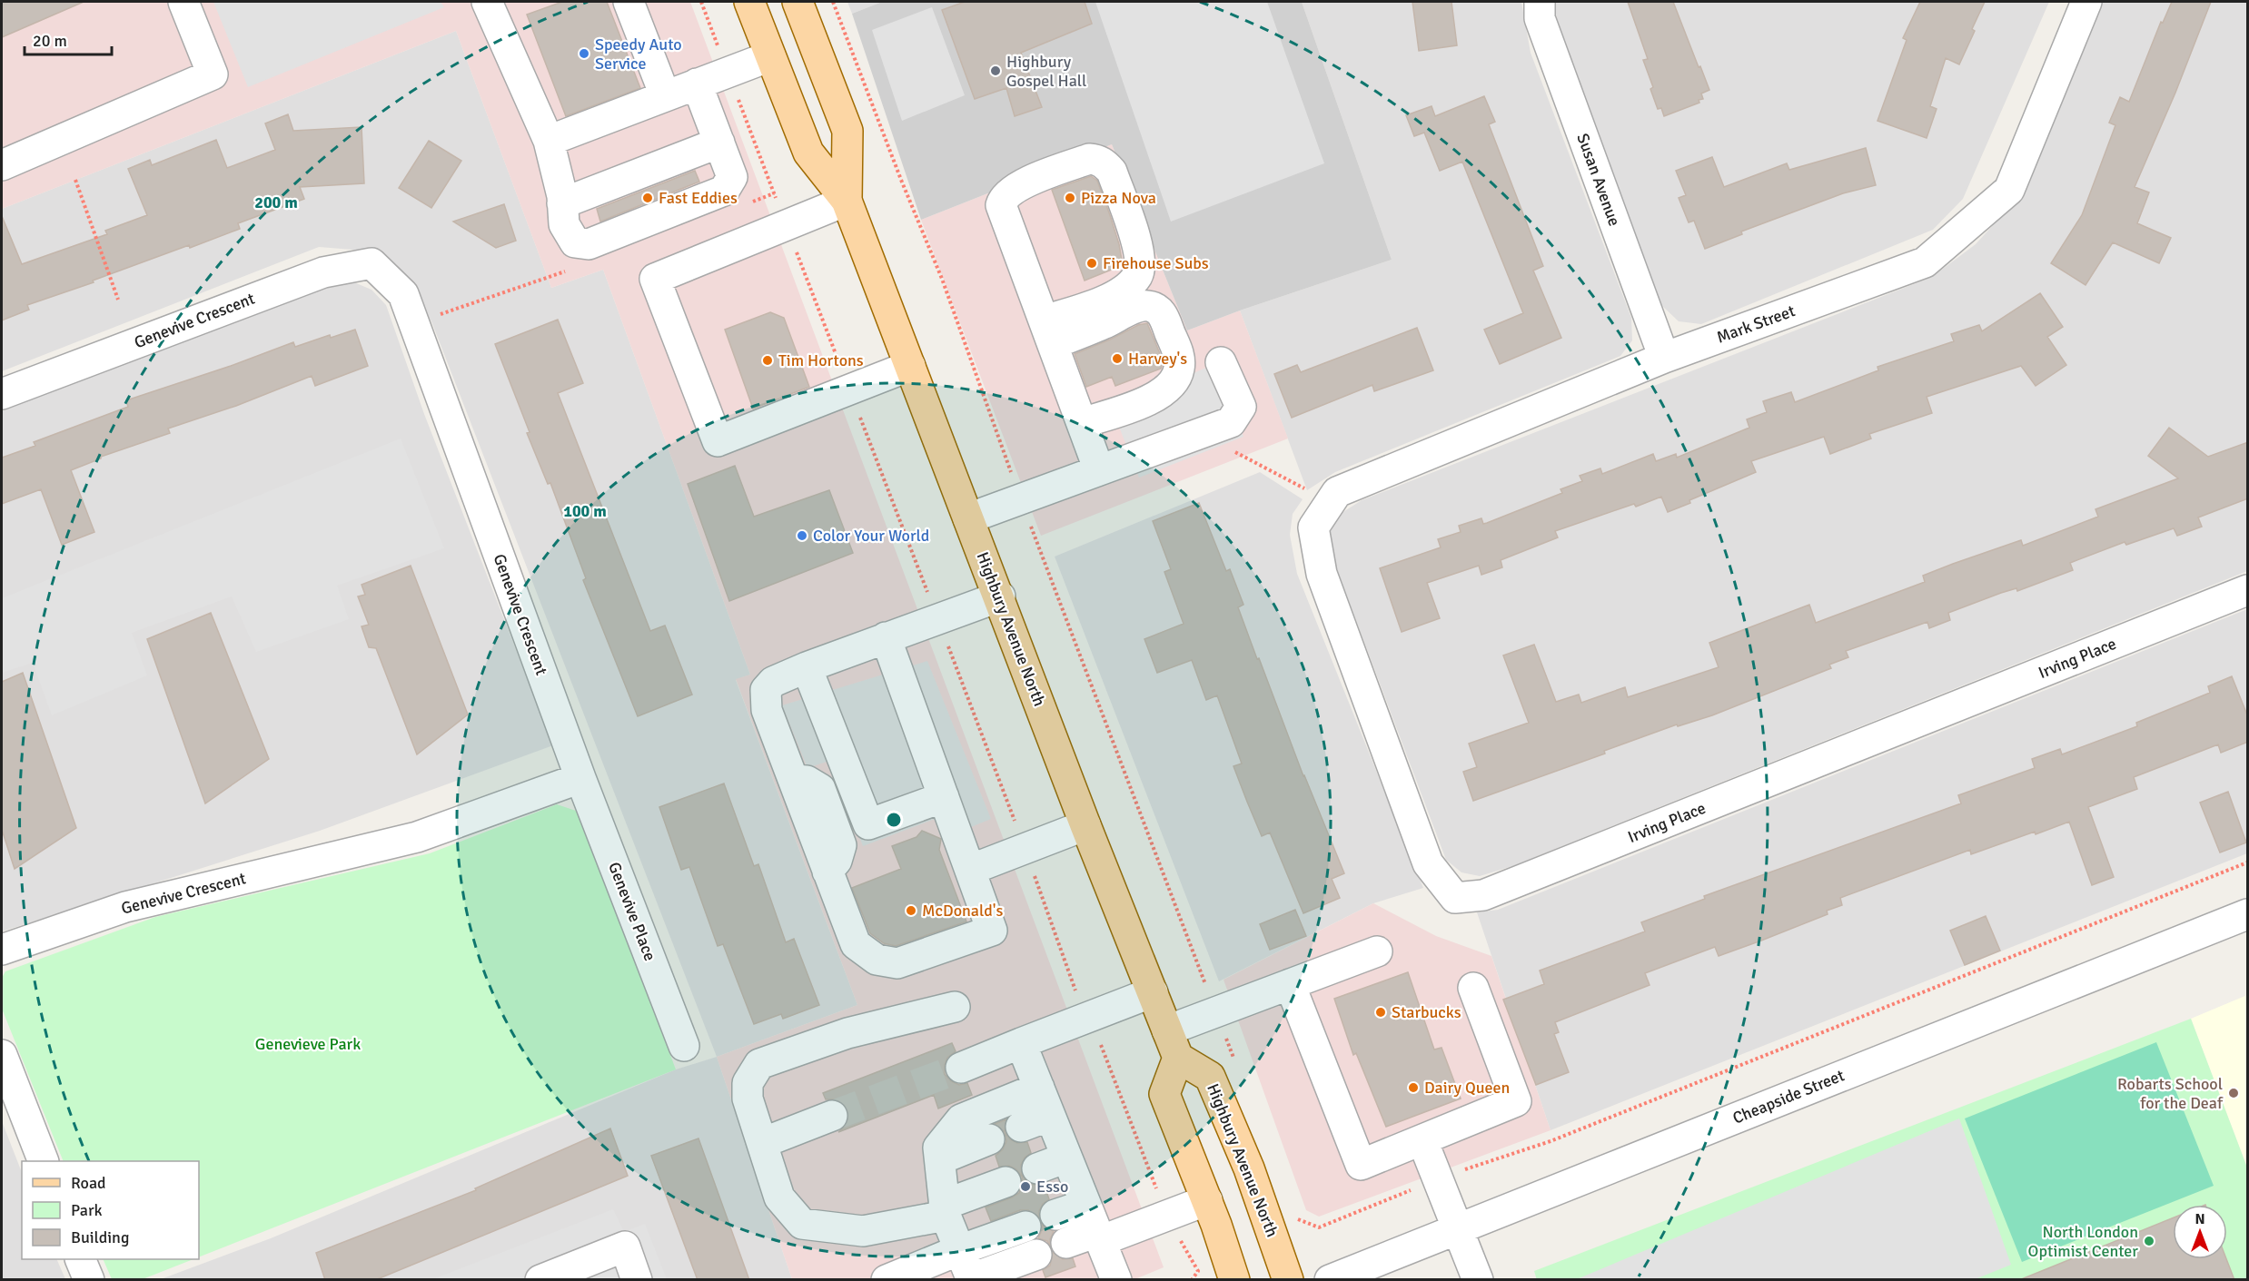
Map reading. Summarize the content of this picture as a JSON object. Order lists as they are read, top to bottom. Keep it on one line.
{"streets":{"main road":["Highbury Avenue North"],"street":["Susan Avenue","Genevive Crescent","Mark Street","Irving Place","Genevive Place","Cheapside Street"]},"crossings":[["Susan Avenue","Mark Street"],["Genevive Crescent","Genevive Place"],["Mark Street","Irving Place"]],"parks":["Genevieve Park"],"places":["Speedy Auto Service","Highbury Gospel Hall","Fast Eddies","Pizza Nova","Firehouse Subs","Harvey's","Tim Hortons","Color Your World","McDonald's","Starbucks","Dairy Queen","Robarts School for the Deaf","Esso","North London Optimist Center"],"legend":["Road","Park","Building"],"scale_bar":"20 m","north":"top","rings":["200 m","100 m"]}
